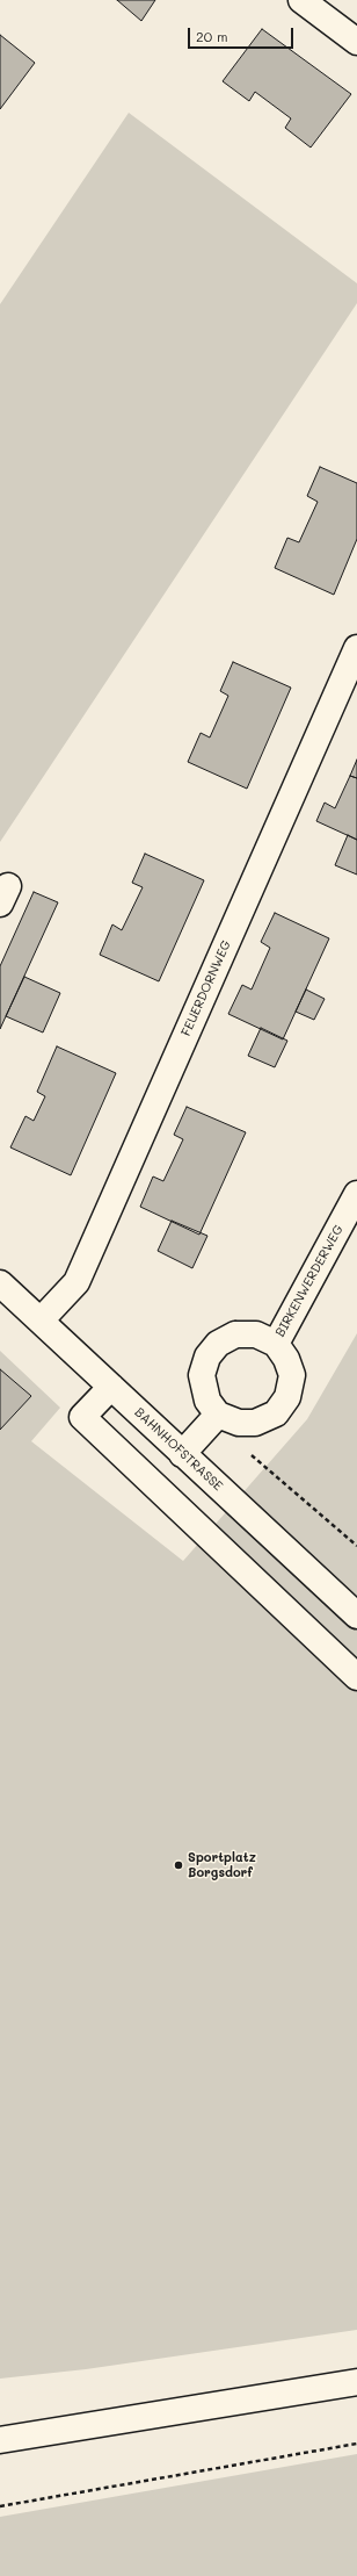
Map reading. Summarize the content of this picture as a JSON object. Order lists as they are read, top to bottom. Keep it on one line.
{"streets":{"street":["FEUERDORNWEG","BIRKENWERDERWEG","BAHNHOFSTRASSE"]},"crossings":[["FEUERDORNWEG","BAHNHOFSTRASSE"]],"places":["Sportplatz Borgsdorf"],"scale_bar":"20 m"}
